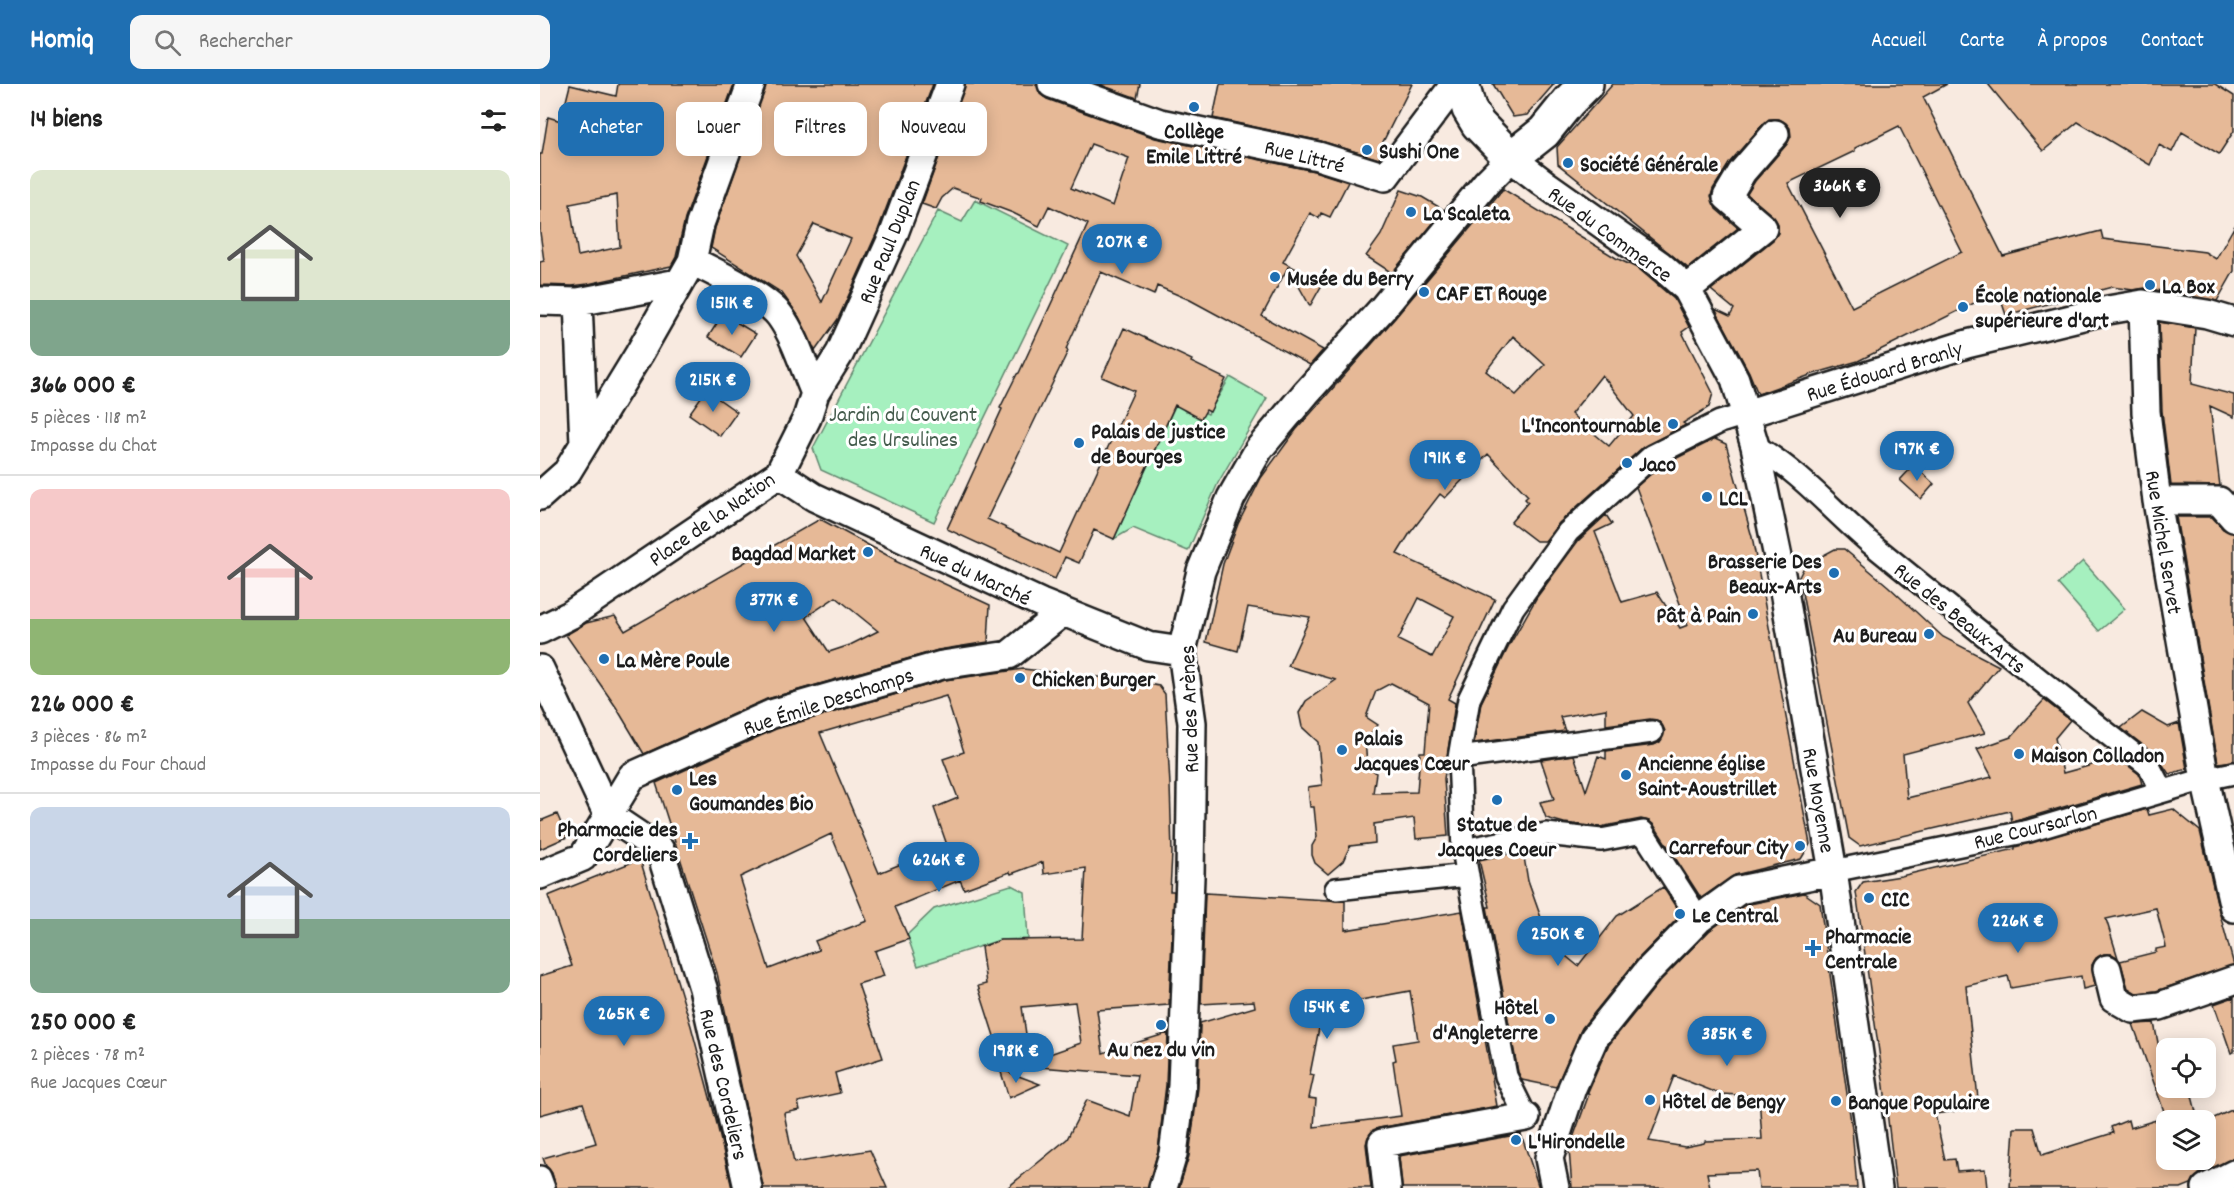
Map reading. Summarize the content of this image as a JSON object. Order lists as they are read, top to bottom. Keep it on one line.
{"streets":{"street":["Rue Littré","Rue du Commerce","Rue Paul Duplan","Rue Édouard Branly","Place de la Nation","Rue Michel Servet","Rue du Marché","Rue des Beaux-Arts","Rue Émile Deschamps","Rue des Arènes","Rue Moyenne","Rue Coursarlon","Rue des Cordeliers"]},"crossings":[["Rue du Commerce","Rue Édouard Branly"],["Rue du Commerce","Rue des Arènes"],["Rue du Commerce","Rue Moyenne"],["Rue Paul Duplan","Place de la Nation"],["Rue Édouard Branly","Rue Michel Servet"],["Rue Édouard Branly","Rue Moyenne"],["Place de la Nation","Rue du Marché"],["Rue Michel Servet","Rue Coursarlon"],["Rue du Marché","Rue Émile Deschamps"],["Rue du Marché","Rue des Arènes"],["Rue des Beaux-Arts","Rue Moyenne"],["Rue des Beaux-Arts","Rue Coursarlon"],["Rue Émile Deschamps","Rue des Cordeliers"],["Rue Moyenne","Rue Coursarlon"]],"parks":["Jardin du Couvent des Ursulines"],"places":{"other":["Collège Emile Littré","Sushi One","Société Générale","La Scaleta","Musée du Berry","La Box","CAF ET Rouge","École nationale supérieure d'art","L'Incontournable","Palais de justice de Bourges","Jaco","LCL","Bagdad Market","Brasserie Des Beaux-Arts","Pât à Pain","Au Bureau","La Mère Poule","Chicken Burger","Palais Jacques Cœur","Maison Colladon","Ancienne église Saint-Aoustrillet","Les Goumandes Bio","Statue de Jacques Coeur","Carrefour City","CIC","Le Central","Hôtel d'Angleterre","Au nez du vin","Hôtel de Bengy","Banque Populaire","L'Hirondelle"],"health":["Pharmacie des Cordeliers","Pharmacie Centrale"]},"page":{"header":"Homiq","search":"Rechercher","nav":["Accueil","Carte","À propos","Contact"],"heading":"14 biens","chip":["Acheter","Louer","Filtres","Nouveau"],"list":[{"name":"366 000 €","note":"5 pièces · 118 m² · Impasse du Chat"},{"name":"226 000 €","note":"3 pièces · 86 m² · Impasse du Four Chaud"},{"name":"250 000 €","note":"2 pièces · 78 m² · Rue Jacques Cœur"}],"price":["366K €","207K €","151K €","215K €","197K €","191K €","377K €","626K €","226K €","250K €","154K €","265K €","385K €","198K €"]}}
